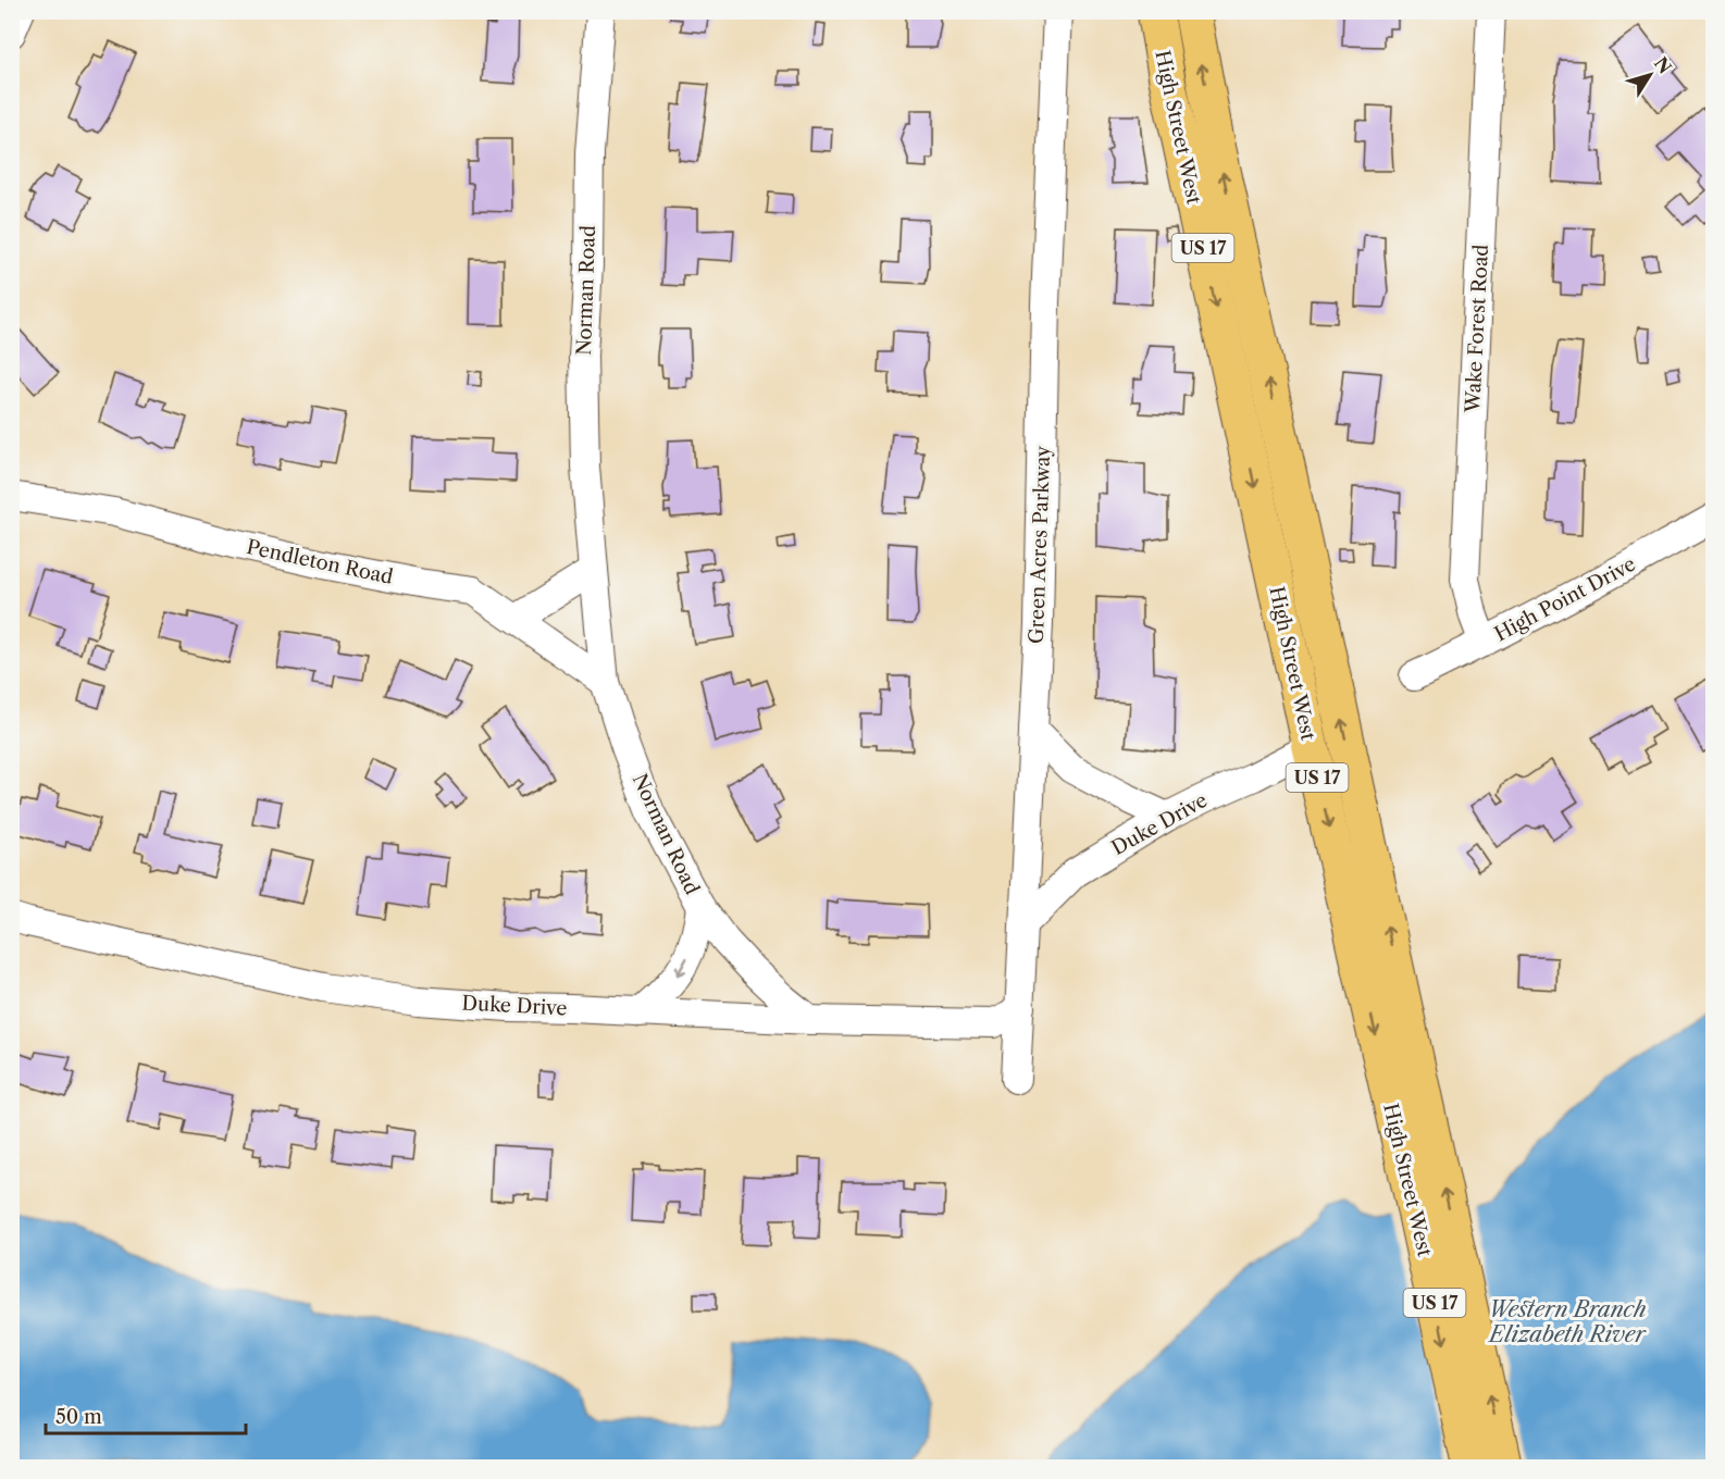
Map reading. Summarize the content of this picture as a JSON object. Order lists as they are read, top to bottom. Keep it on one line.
{"streets":{"main road":["High Street West","US 17"],"street":["Norman Road","Wake Forest Road","Green Acres Parkway","Pendleton Road","High Point Drive","Duke Drive"]},"crossings":[["High Street West","Duke Drive"],["Norman Road","Pendleton Road"],["Norman Road","Duke Drive"],["Wake Forest Road","High Point Drive"],["Green Acres Parkway","Duke Drive"]],"water":["Western Branch Elizabeth River"],"scale_bar":"50 m","north":"top right"}
